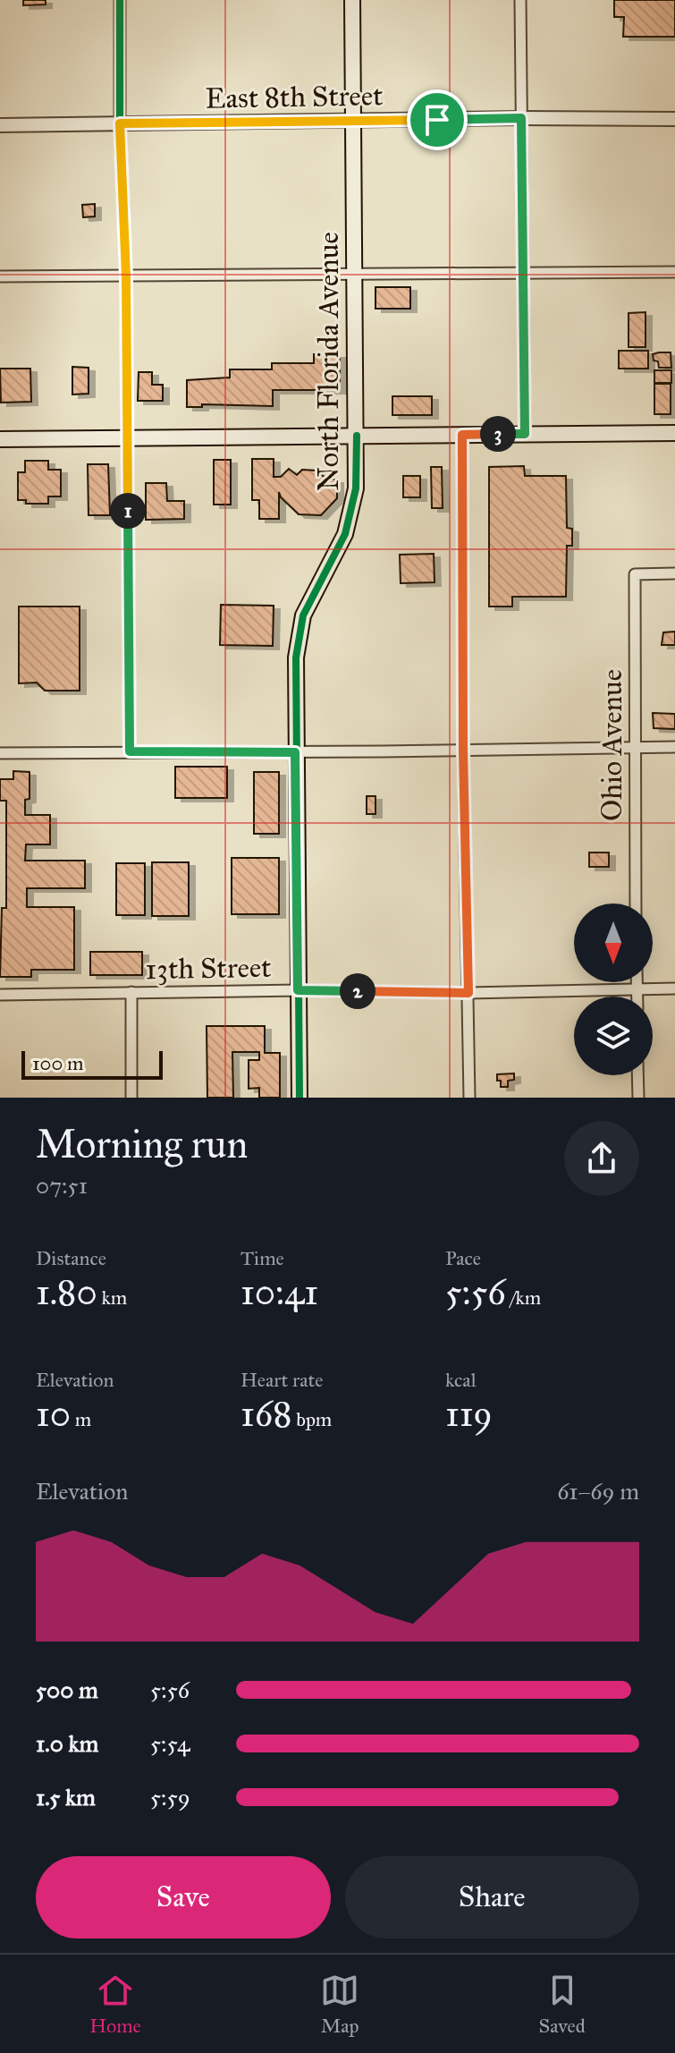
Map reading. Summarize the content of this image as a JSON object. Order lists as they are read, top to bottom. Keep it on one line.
{"streets":{"main road":["North Florida Avenue"],"street":["East 8th Street","Ohio Avenue","13th Street"]},"crossings":[["East 8th Street","North Florida Avenue"],["North Florida Avenue","13th Street"]],"scale_bar":"100 m","north":"bottom","page":{"pins":["3","1","2"],"scale":"100 m","heading":["Morning run","07:51"],"stats":[["Distance","1.80 km"],["Time","10:41"],["Pace","5:56 /km"],["Elevation","10 m"],["Heart rate","168 bpm"],["kcal","119"]],"chart":["Elevation","61–69 m"],"list":[{"name":"500 m","note":"5:56"},{"name":"1.0 km","note":"5:54"},{"name":"1.5 km","note":"5:59"}],"buttons":["Save","Share"],"tabs":["Home","Map","Saved"]}}
